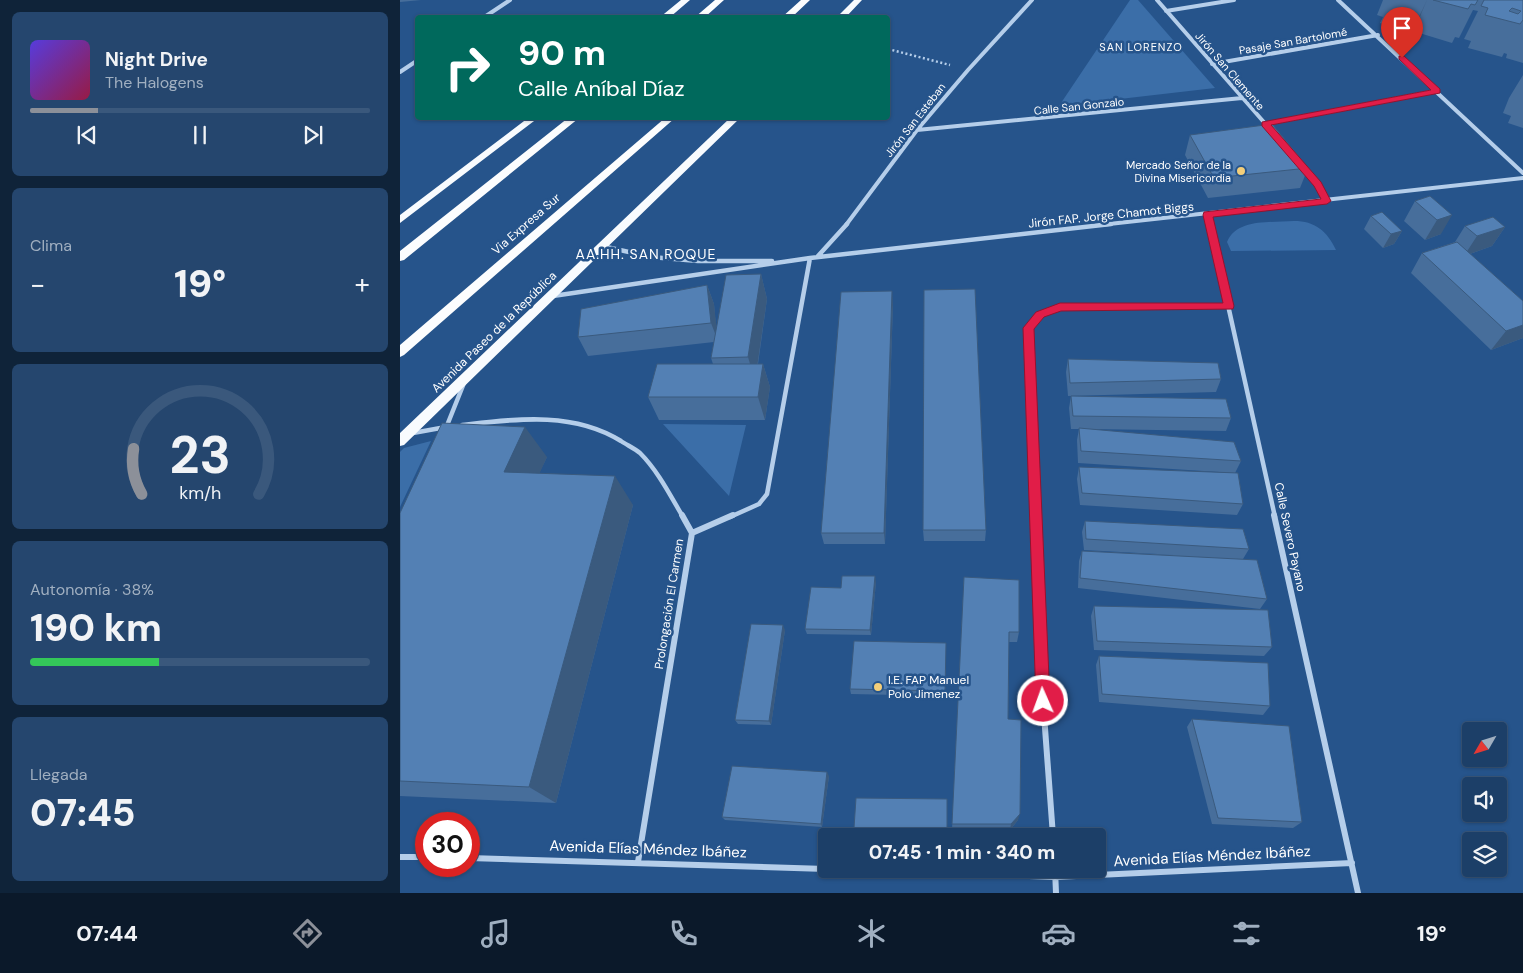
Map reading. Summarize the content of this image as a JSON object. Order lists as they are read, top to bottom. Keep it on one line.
{"streets":{"highway":["Via Expresa Sur"],"main road":["Avenida Paseo de la República"],"street":["Pasaje San Bartolomé","Jirón San Clemente","Calle San Gonzalo","Jirón San Esteban","Jirón FAP. Jorge Chamot Biggs","Calle Severo Payano","Prolongación El Carmen","Avenida Elías Méndez Ibáñez"]},"crossings":[["Pasaje San Bartolomé","Jirón San Clemente"],["Jirón San Clemente","Calle San Gonzalo"],["Calle San Gonzalo","Jirón San Esteban"],["Jirón San Esteban","Jirón FAP. Jorge Chamot Biggs"],["Jirón FAP. Jorge Chamot Biggs","Avenida Paseo de la República"],["Jirón FAP. Jorge Chamot Biggs","Calle Severo Payano"],["Avenida Paseo de la República","Prolongación El Carmen"],["Calle Severo Payano","Avenida Elías Méndez Ibáñez"],["Prolongación El Carmen","Avenida Elías Méndez Ibáñez"]],"districts":["SAN LORENZO","AA.HH. SAN ROQUE"],"places":["Mercado Señor de la Divina Misericordia","I.E. FAP Manuel Polo Jimenez"],"north":"bottom left","page":{"turn":["90 m","Calle Aníbal Díaz"],"song":["Night Drive","The Halogens"],"tile":["Clima",["Autonomía · 38%","190 km"],["Llegada","07:45"]],"heat":["−","19°","+"],"limit":"30","trip":"07:45 · 1 min · 340 m","tabs":["07:44","19°"],"gauge":["23","km/h"]}}
